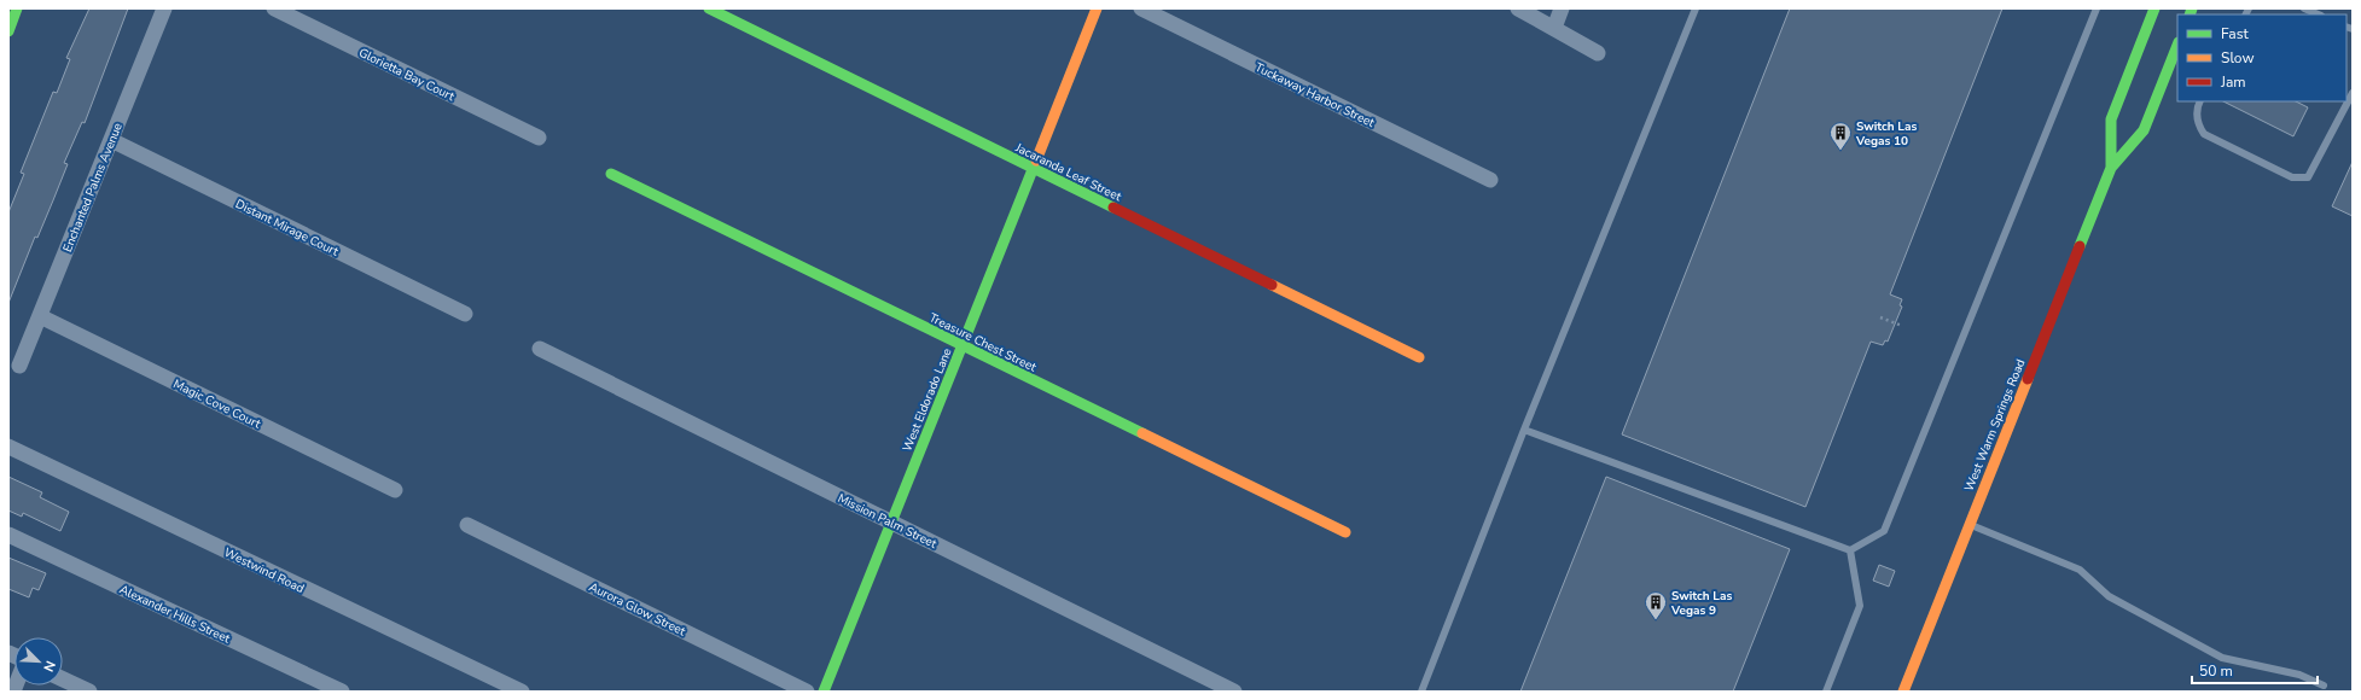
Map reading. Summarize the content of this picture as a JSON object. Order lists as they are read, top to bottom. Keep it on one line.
{"streets":{"street":["Glorietta Bay Court","Tuckaway Harbor Street","Jacaranda Leaf Street","Enchanted Palms Avenue","Distant Mirage Court","Treasure Chest Street","West Eldorado Lane","Magic Cove Court","West Warm Springs Road","Mission Palm Street","Westwind Road","Aurora Glow Street","Alexander Hills Street"]},"crossings":[["Jacaranda Leaf Street","West Eldorado Lane"],["Enchanted Palms Avenue","Distant Mirage Court"],["Enchanted Palms Avenue","Magic Cove Court"],["Treasure Chest Street","West Eldorado Lane"],["West Eldorado Lane","Mission Palm Street"]],"places":{"building":["Switch Las Vegas 10","Switch Las Vegas 9"]},"legend":["Fast","Slow","Jam"],"scale_bar":"50 m","north":"bottom right"}
